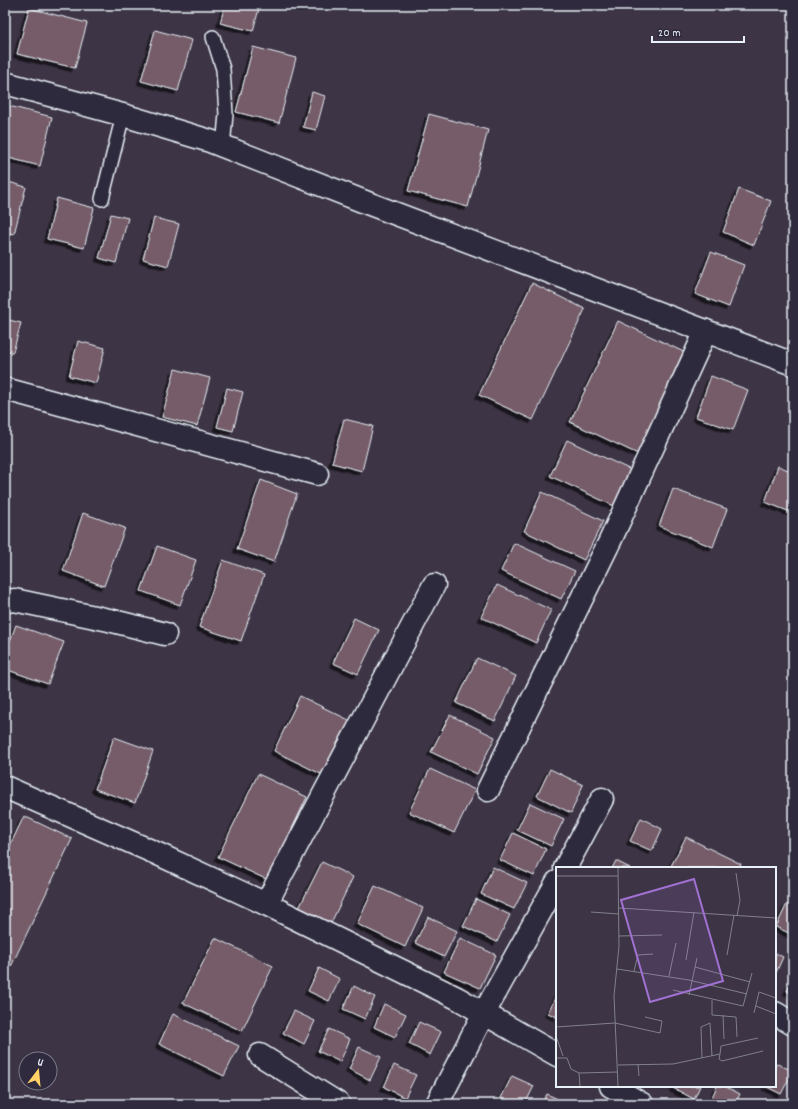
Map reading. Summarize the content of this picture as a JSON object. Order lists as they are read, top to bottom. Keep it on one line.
{"scale_bar":"20 m","north":"top"}
